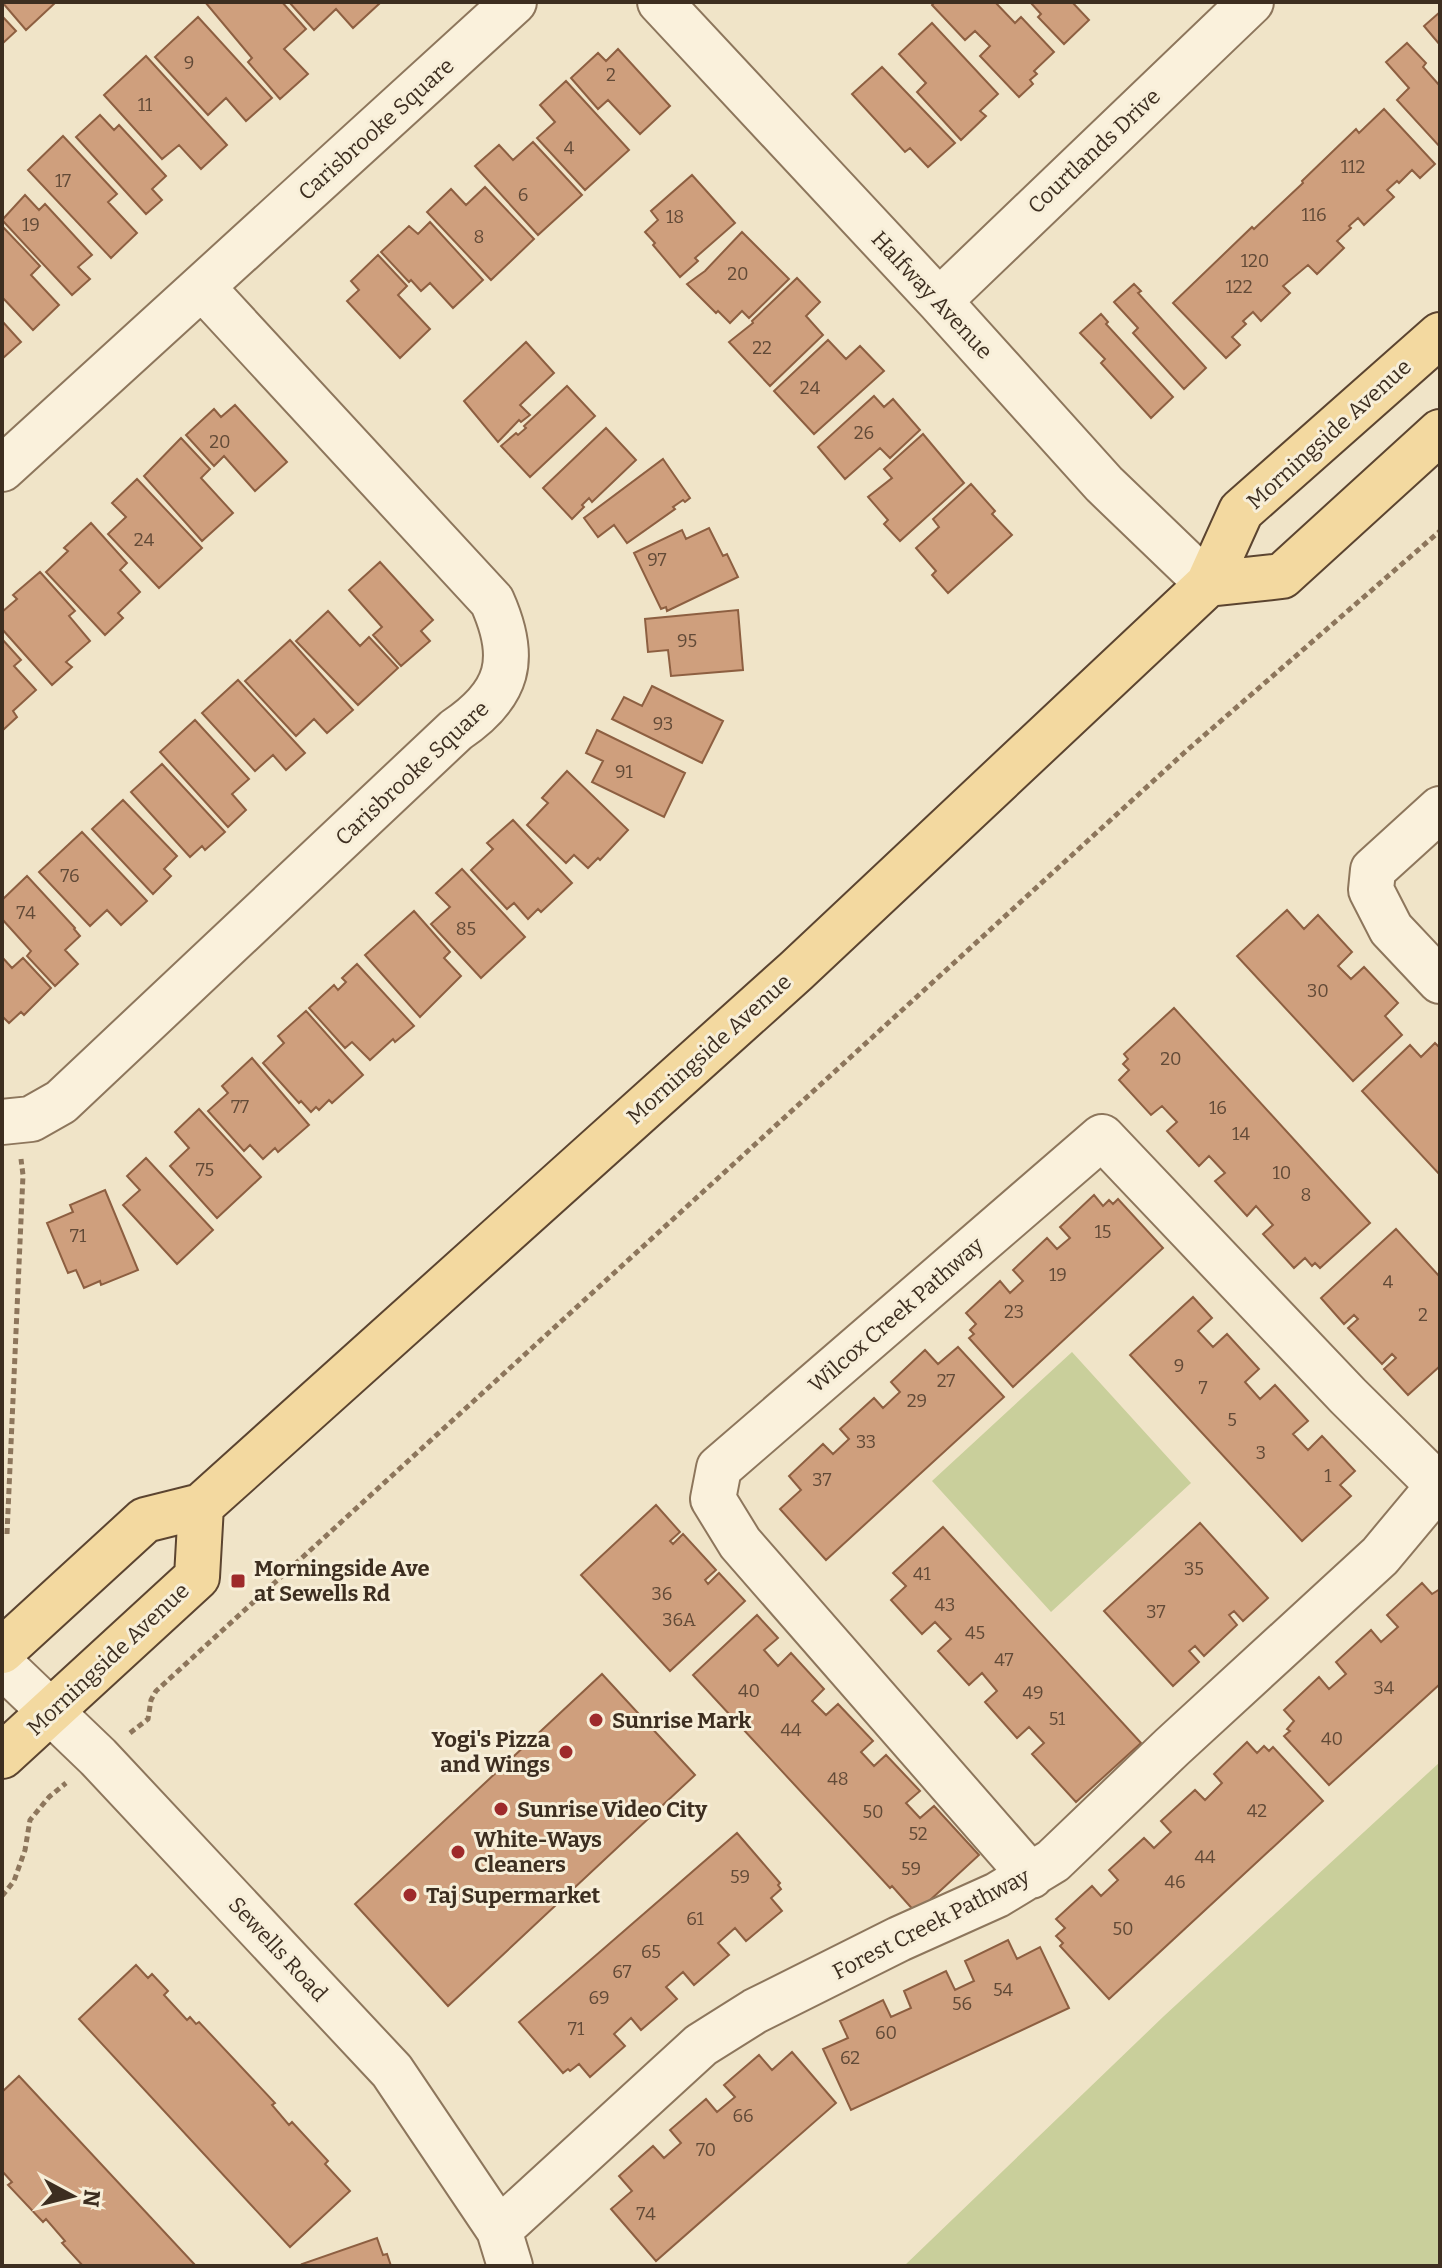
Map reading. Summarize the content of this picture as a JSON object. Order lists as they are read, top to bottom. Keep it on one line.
{"streets":{"main road":["Morningside Avenue"],"street":["Carisbrooke Square","Courtlands Drive","Halfway Avenue","Wilcox Creek Pathway","Forest Creek Pathway","Sewells Road"]},"crossings":[["Courtlands Drive","Halfway Avenue"],["Halfway Avenue","Morningside Avenue"],["Morningside Avenue","Sewells Road"],["Wilcox Creek Pathway","Forest Creek Pathway"],["Forest Creek Pathway","Sewells Road"]],"places":{"transit":["Morningside Ave at Sewells Rd"],"other":["Sunrise Mark","Yogi's Pizza and Wings","Sunrise Video City","White-Ways Cleaners","Taj Supermarket"]},"house_numbers":["9","2","11","4","112","17","6","116","18","19","8","120","20","122","22","24","26","20","24","97","95","93","91","76","74","85","30","20","77","16","14","75","10","8","15","71","19","4","23","2","9","27","7","29","5","33","3","1","37","35","41","36","43","37","36A","45","47","34","40","49","51","44","40","48","42","50","52","44","59","59","46","61","50","65","67","54","69","56","71","60","62","66","70","74"],"north":"right"}
